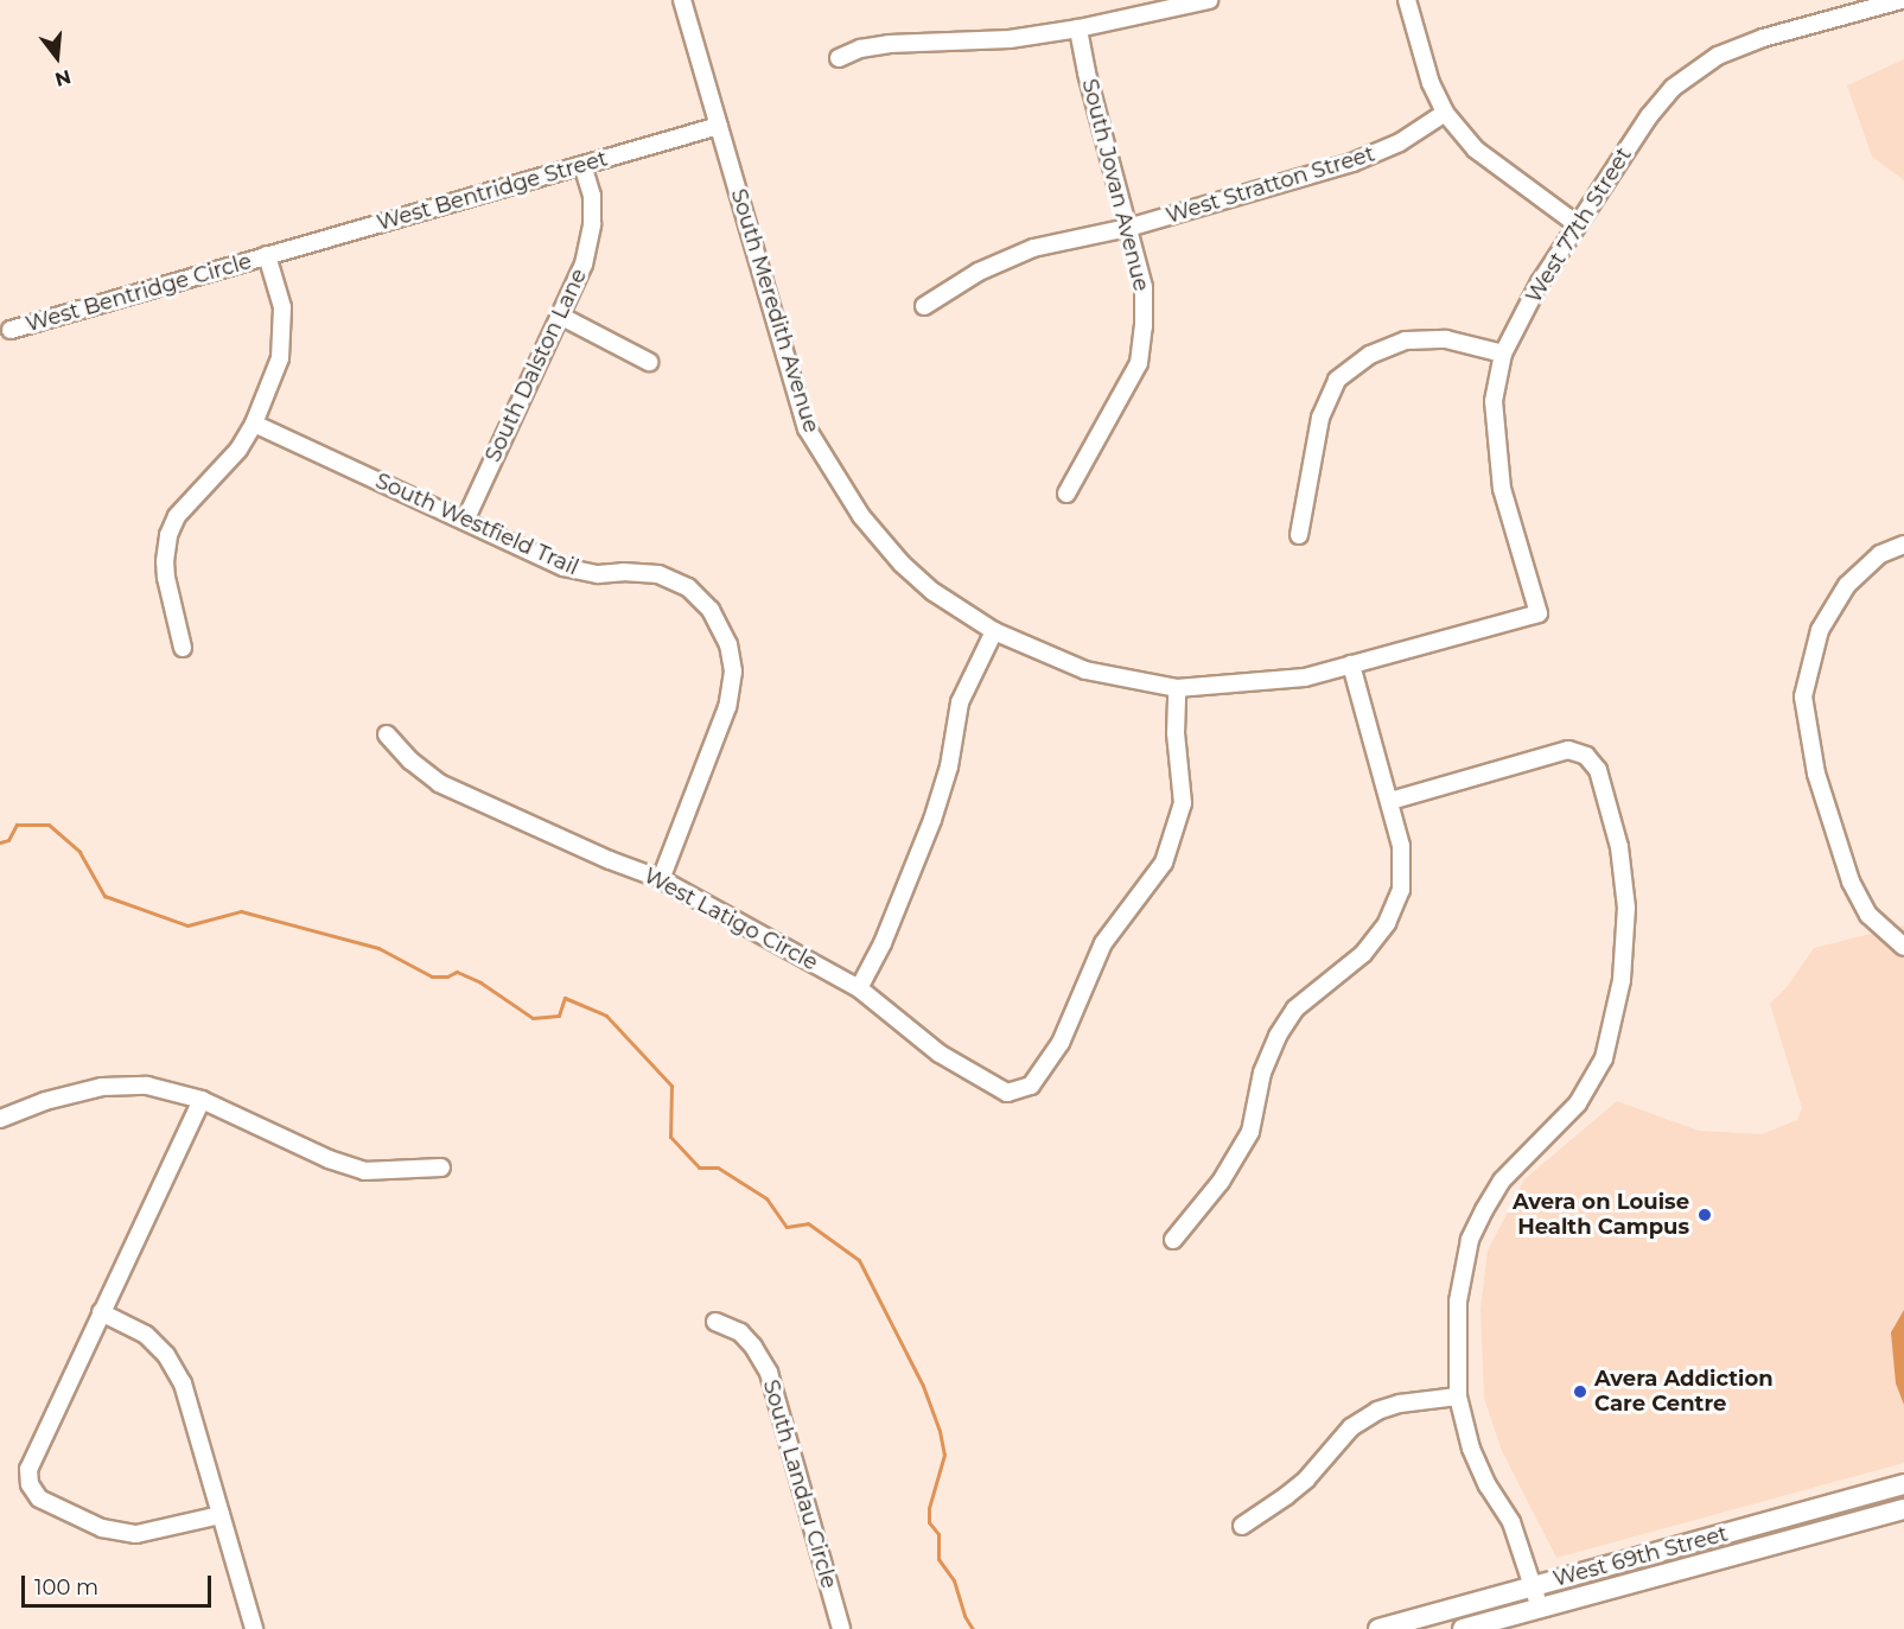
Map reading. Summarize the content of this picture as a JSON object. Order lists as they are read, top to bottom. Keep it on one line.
{"streets":{"main road":["West 69th Street"],"street":["South Jovan Avenue","West Stratton Street","West Bentridge Street","West 77th Street","West Bentridge Circle","South Meredith Avenue","South Dalston Lane","South Westfield Trail","West Latigo Circle","South Landau Circle"]},"crossings":[["South Jovan Avenue","West Stratton Street"],["West Bentridge Street","West Bentridge Circle"],["West Bentridge Street","South Meredith Avenue"],["West Bentridge Street","South Dalston Lane"],["West 77th Street","South Meredith Avenue"],["South Meredith Avenue","West Latigo Circle"],["South Dalston Lane","South Westfield Trail"],["South Westfield Trail","West Latigo Circle"]],"places":["Avera on Louise Health Campus","Avera Addiction Care Centre"],"scale_bar":"100 m","north":"bottom"}
